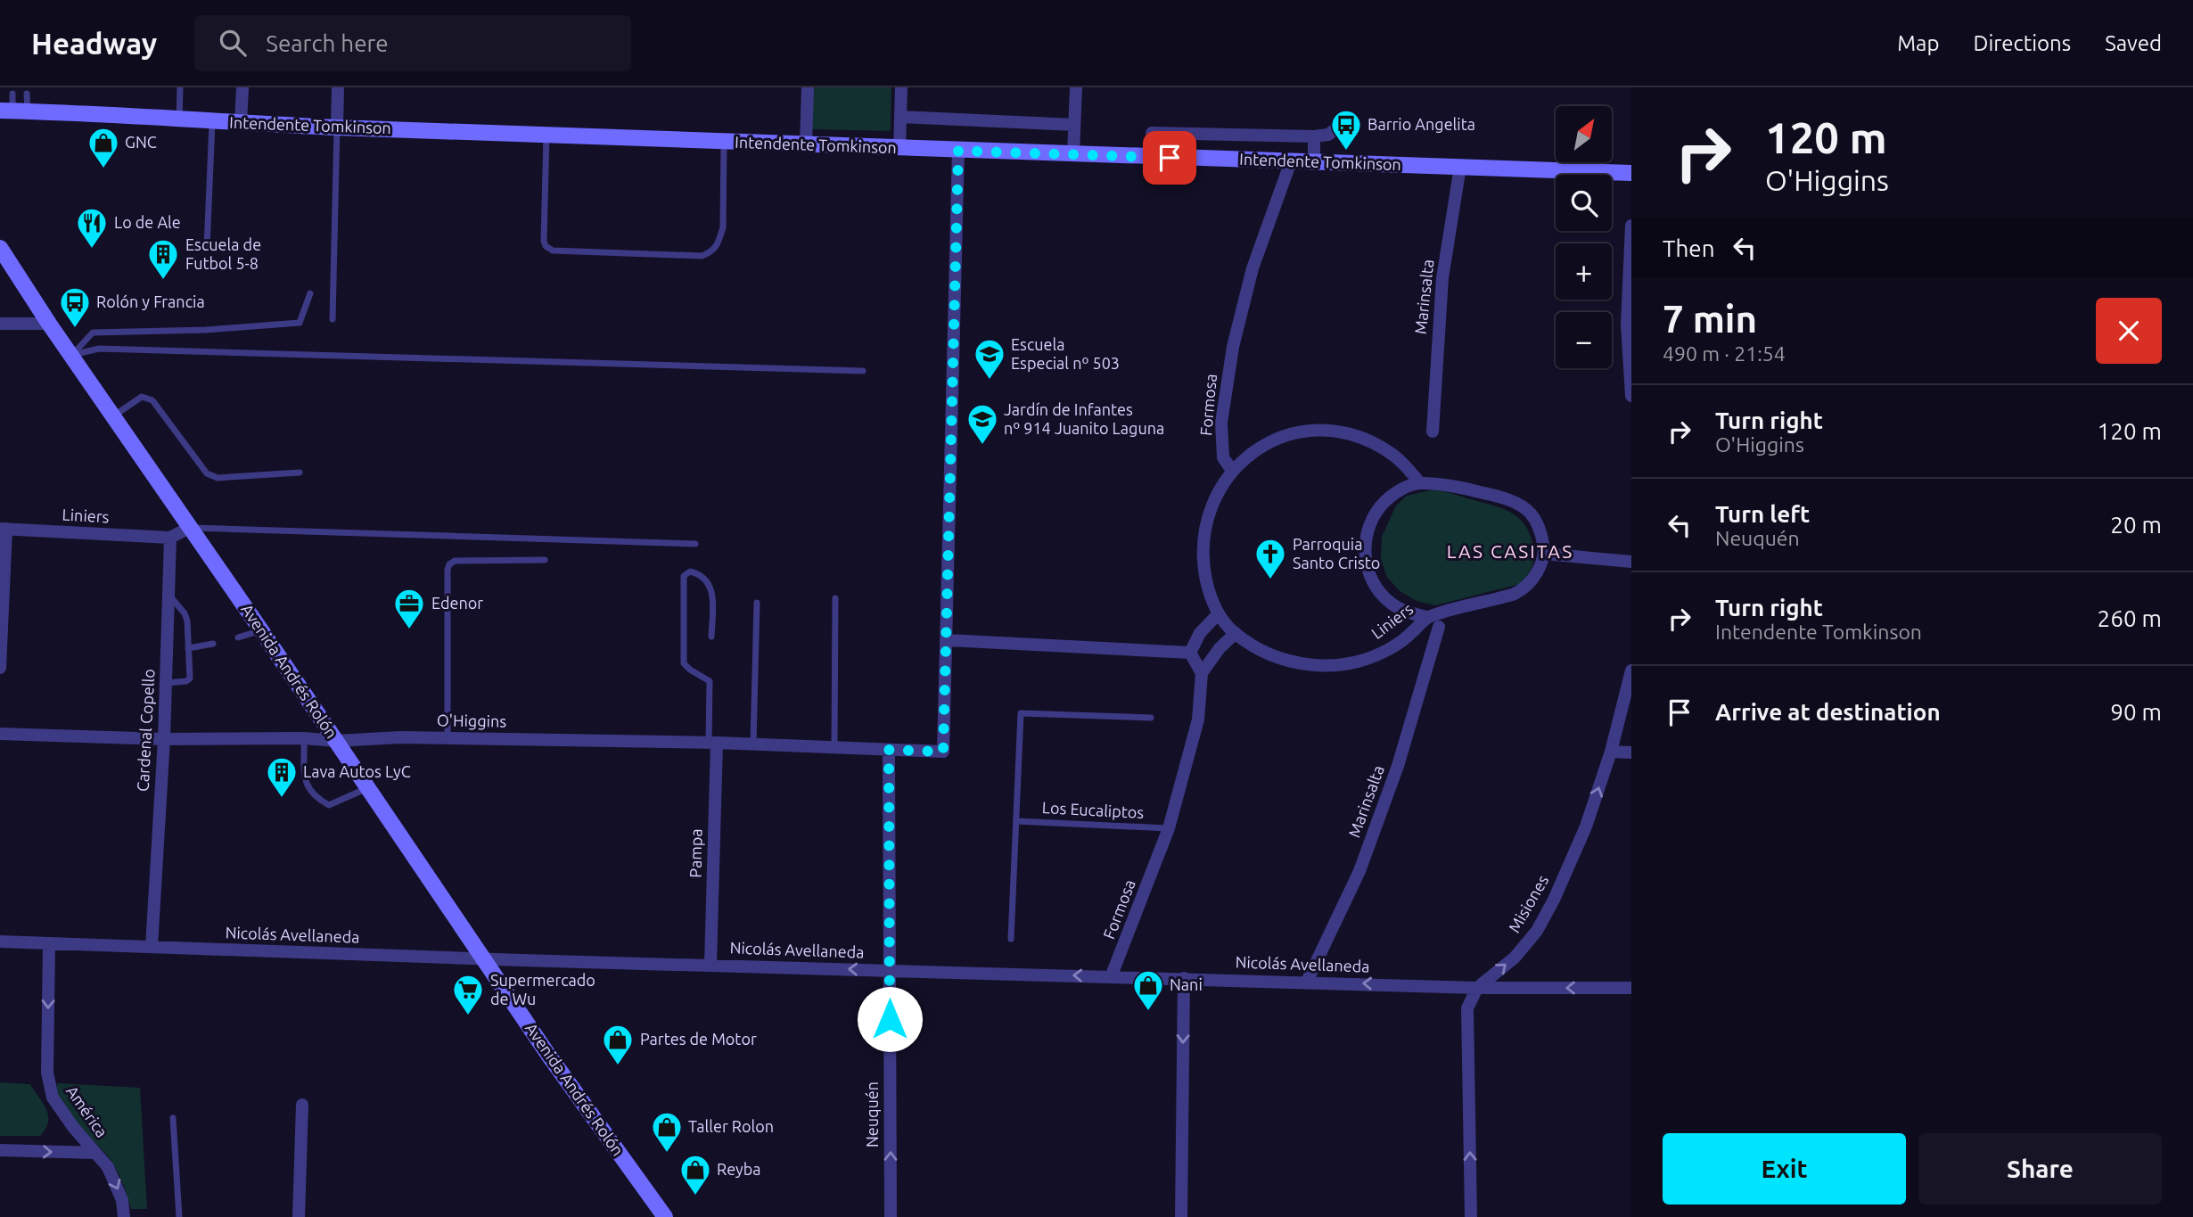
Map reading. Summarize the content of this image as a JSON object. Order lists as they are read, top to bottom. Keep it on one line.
{"streets":{"street":["Intendente Tomkinson","Marinsalta","Formosa","Liniers","Avenida Andrés Rolón","O'Higgins","Cardenal Copello","Pampa","Misiones","Nicolás Avellaneda","América","Neuquén"],"lane":["Los Eucaliptos"]},"crossings":[["Intendente Tomkinson","Marinsalta"],["Intendente Tomkinson","Formosa"],["Marinsalta","Nicolás Avellaneda"],["Formosa","Liniers"],["Formosa","Los Eucaliptos"],["Formosa","Nicolás Avellaneda"],["Liniers","Cardenal Copello"],["Avenida Andrés Rolón","O'Higgins"],["Avenida Andrés Rolón","Nicolás Avellaneda"],["O'Higgins","Cardenal Copello"],["O'Higgins","Pampa"],["O'Higgins","Neuquén"],["Cardenal Copello","Nicolás Avellaneda"],["Pampa","Nicolás Avellaneda"],["Misiones","Nicolás Avellaneda"],["Nicolás Avellaneda","América"],["Nicolás Avellaneda","Neuquén"]],"one_way":["Misiones","Nicolás Avellaneda","América","Neuquén"],"districts":["LAS CASITAS"],"places":{"bus stop":["Barrio Angelita","Rolón y Francia"],"shop":["GNC","Nani","Partes de Motor","Taller Rolon","Reyba"],"restaurant":["Lo de Ale"],"building":["Escuela de Futbol 5-8","Lava Autos LyC"],"school or university":["Escuela Especial nº 503","Jardín de Infantes nº 914 Juanito Laguna"],"church":["Parroquia Santo Cristo"],"office":["Edenor"],"supermarket":["Supermercado de Wu"]},"north":"top right","page":{"header":"Headway","search":"Search here","nav":["Map","Directions","Saved"],"turn":["120 m","O'Higgins"],"map_buttons":["+","−"],"then":"Then","heading":["7 min","490 m · 21:54"],"list":[{"name":"Turn right","note":"O'Higgins","value":"120 m"},{"name":"Turn left","note":"Neuquén","value":"20 m"},{"name":"Turn right","note":"Intendente Tomkinson","value":"260 m"},{"name":"Arrive at destination","value":"90 m"}],"buttons":["Exit","Share"]}}
